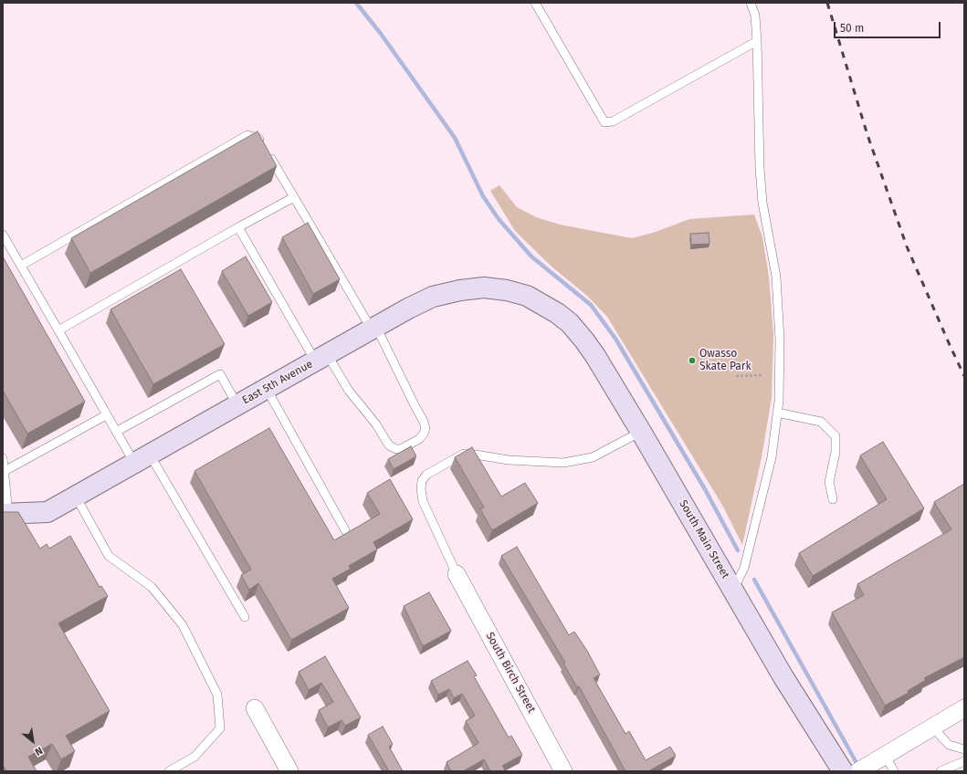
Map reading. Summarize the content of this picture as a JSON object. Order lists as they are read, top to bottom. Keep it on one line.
{"streets":{"street":["East 5th Avenue","South Main Street","South Birch Street"]},"crossings":[["East 5th Avenue","South Main Street"]],"places":["Owasso Skate Park"],"scale_bar":"50 m","north":"bottom right"}
